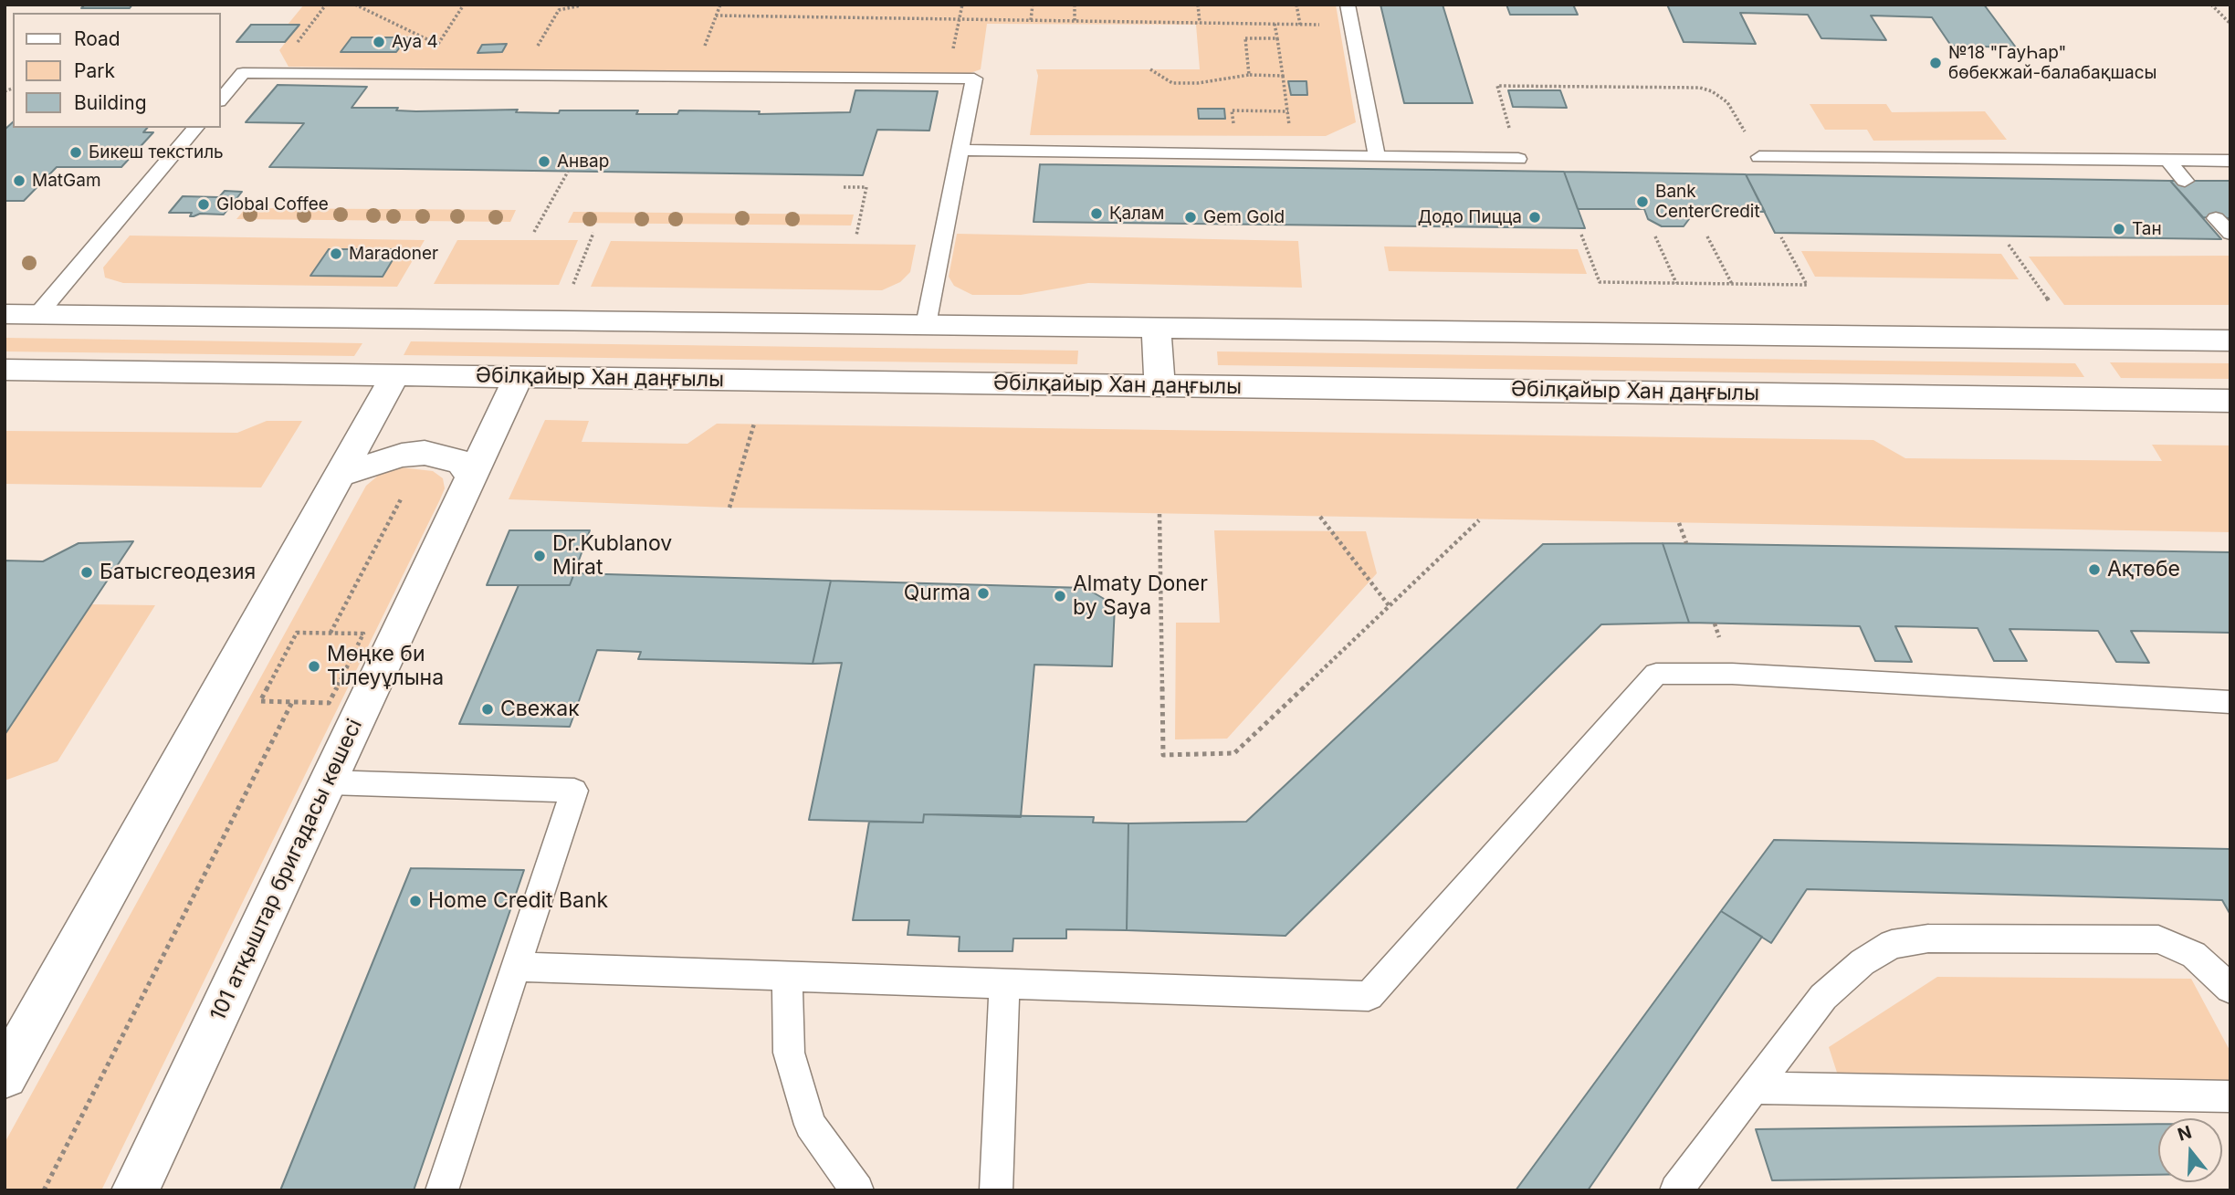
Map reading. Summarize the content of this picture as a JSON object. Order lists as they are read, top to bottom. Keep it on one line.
{"streets":{"main road":["Әбілқайыр Хан даңғылы","101 атқыштар бригадасы көшесі"]},"crossings":[["Әбілқайыр Хан даңғылы","101 атқыштар бригадасы көшесі"]],"places":["Aya 4","№18 \"ГауҺар\" бөбекжай-балабақшасы","Бикеш текстиль","Анвар","MatGam","Bank CenterCredit","Global Coffee","Қалам","Gem Gold","Додо Пицца","Тан","Maradoner","Dr.Kublanov Mirat","Ақтөбе","Батысгеодезия","Qurma","Almaty Doner by Saya","Мөңке би Тілеуұлына","Свежак","Home Credit Bank"],"legend":["Road","Park","Building"],"north":"top"}
